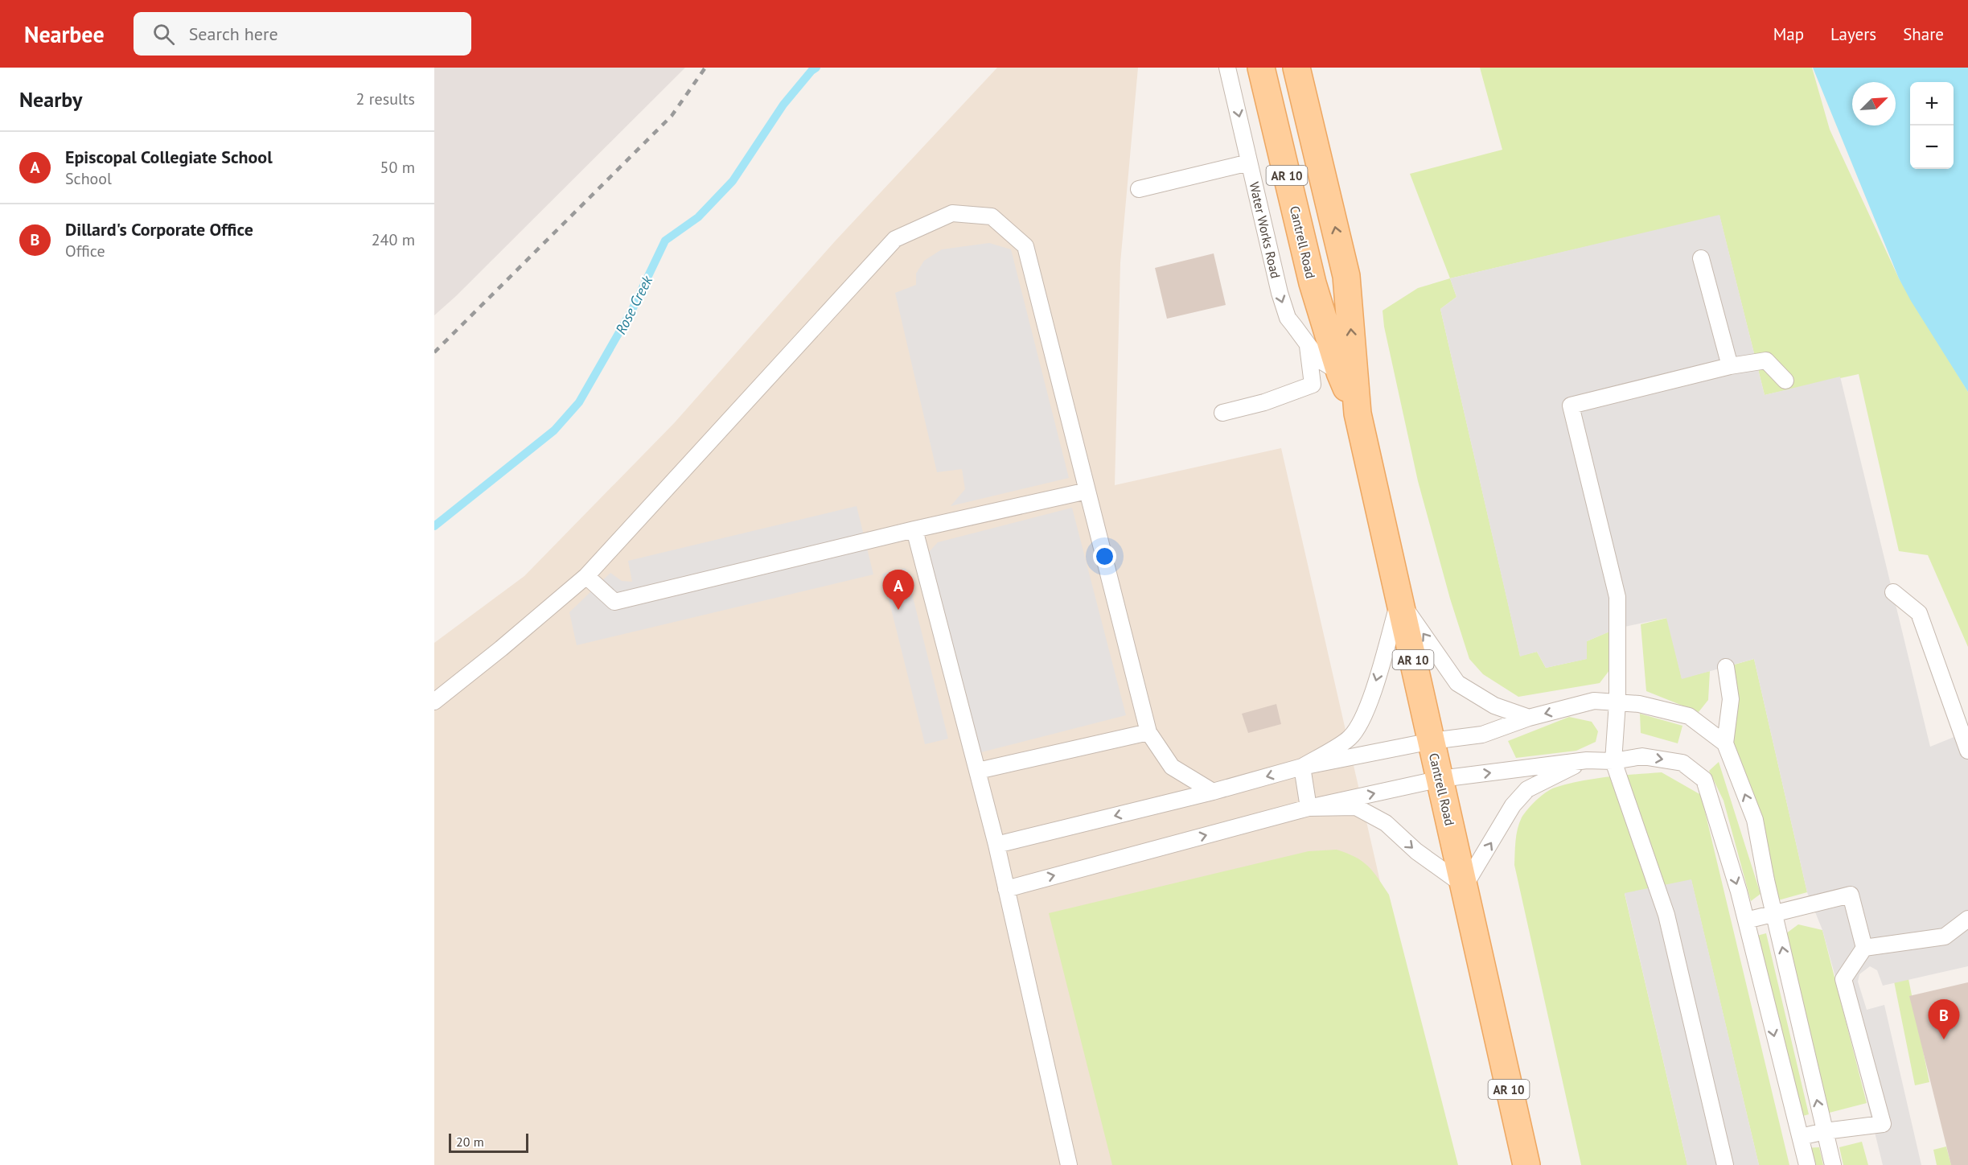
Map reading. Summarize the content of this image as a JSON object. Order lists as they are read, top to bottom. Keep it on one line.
{"streets":{"main road":["AR 10","Cantrell Road"],"lane":["Water Works Road"]},"crossings":[["Water Works Road","Cantrell Road"]],"one_way":["Water Works Road"],"water":["Rose Creek"],"scale_bar":"20 m","north":"top right","page":{"header":"Nearbee","search":"Search here","nav":["Map","Layers","Share"],"heading":["Nearby","2 results"],"map_buttons":["+","−"],"list":[{"mark":"A","name":"Episcopal Collegiate School","note":"School","value":"50 m"},{"mark":"B","name":"Dillard's Corporate Office","note":"Office","value":"240 m"}],"pins":["A","B"],"scale":"20 m"}}
